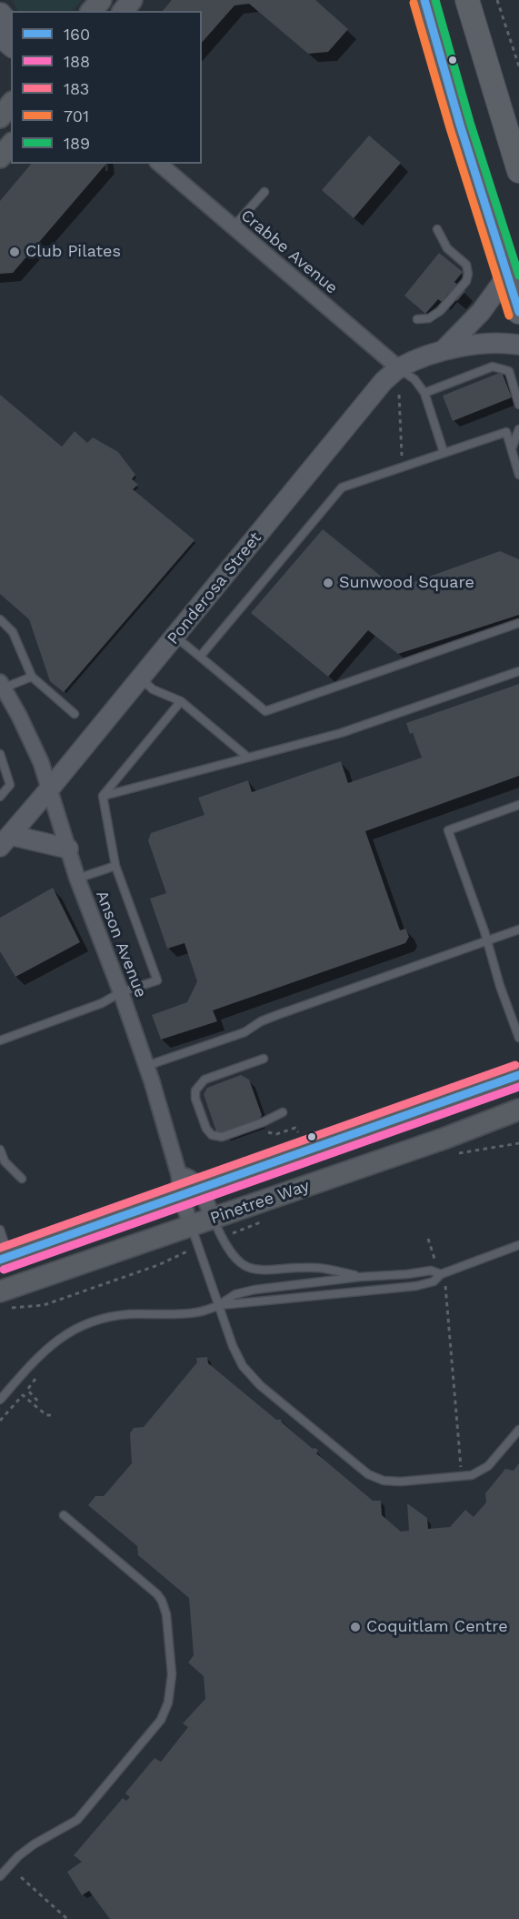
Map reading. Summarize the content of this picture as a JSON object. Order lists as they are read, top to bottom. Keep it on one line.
{"streets":{"main road":["Pinetree Way"],"street":["Crabbe Avenue","Ponderosa Street","Anson Avenue"]},"crossings":[["Crabbe Avenue","Ponderosa Street"],["Ponderosa Street","Anson Avenue"],["Anson Avenue","Pinetree Way"]],"places":["Club Pilates","Sunwood Square","Coquitlam Centre"],"lines":["transit line 160","transit line 189","transit line 701","transit line 183","transit line 188"],"legend":["160","188","183","701","189"]}
